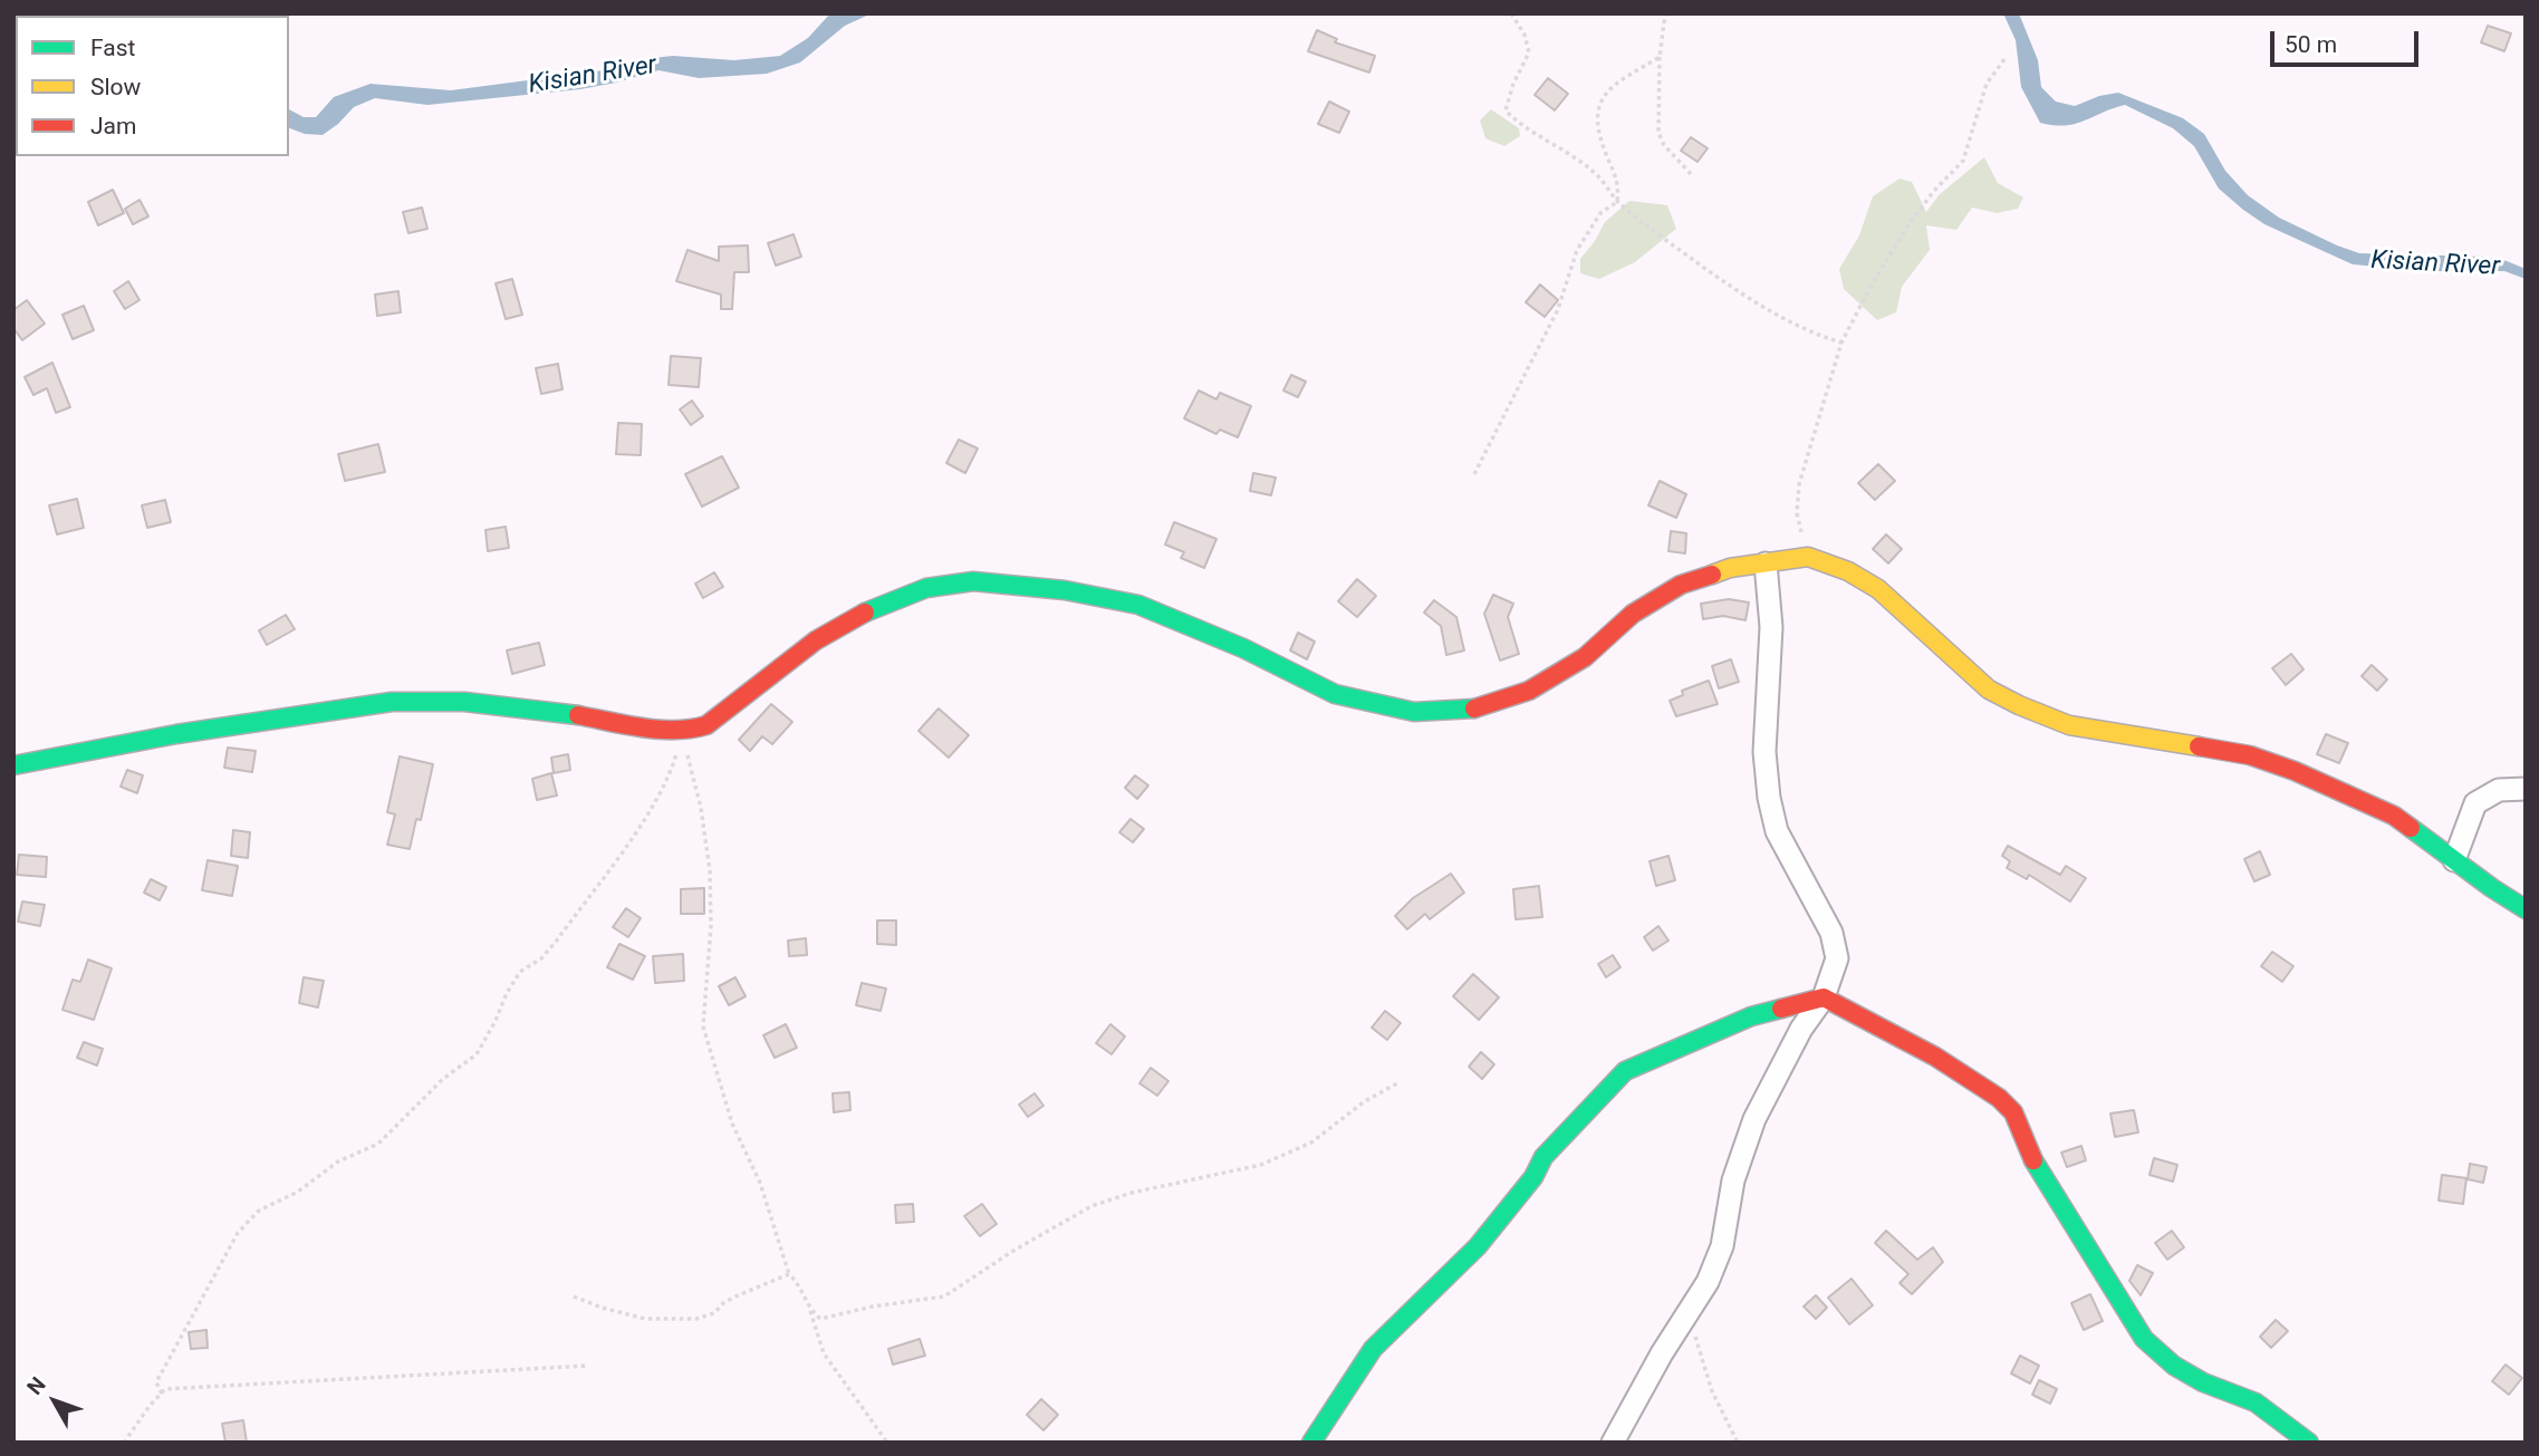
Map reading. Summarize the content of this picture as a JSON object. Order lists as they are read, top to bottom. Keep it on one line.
{"water":["Kisian River"],"legend":["Fast","Slow","Jam"],"scale_bar":"50 m","north":"top left"}
